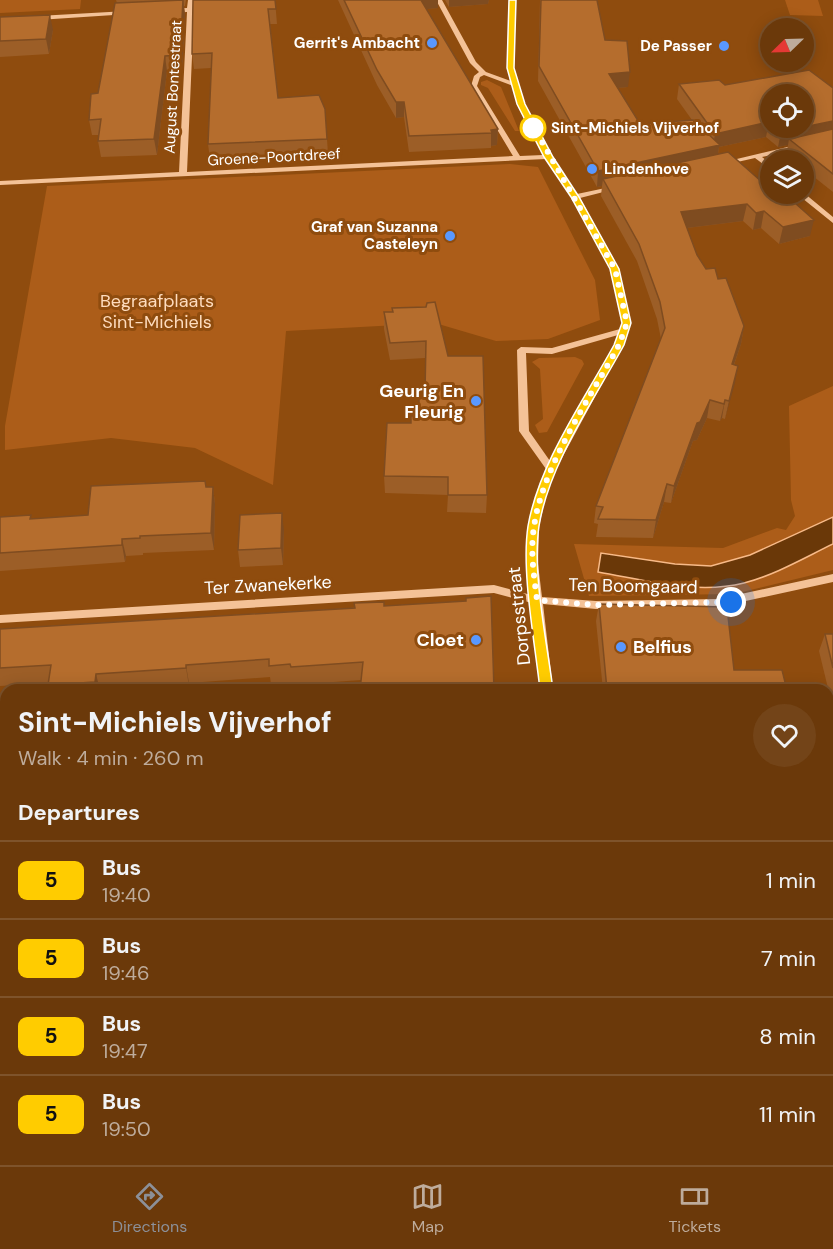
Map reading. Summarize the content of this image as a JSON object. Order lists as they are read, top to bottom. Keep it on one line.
{"streets":{"street":["August Bontestraat","Groene-Poortdreef","Ter Zwanekerke","Ten Boomgaard","Dorpsstraat"]},"crossings":[["August Bontestraat","Groene-Poortdreef"],["Ter Zwanekerke","Ten Boomgaard"],["Ter Zwanekerke","Dorpsstraat"],["Ten Boomgaard","Dorpsstraat"]],"parks":["Begraafplaats Sint-Michiels"],"places":["Gerrit's Ambacht","De Passer","Sint-Michiels Vijverhof","Lindenhove","Graf van Suzanna Casteleyn","Geurig En Fleurig","Cloet","Belfius"],"lines":["bus line 5"],"north":"bottom left","page":{"heading":[["Sint-Michiels Vijverhof","Walk · 4 min · 260 m"],"Departures"],"list":[{"mark":"5","name":"Bus","note":"19:40","value":"1 min"},{"mark":"5","name":"Bus","note":"19:46","value":"7 min"},{"mark":"5","name":"Bus","note":"19:47","value":"8 min"},{"mark":"5","name":"Bus","note":"19:50","value":"11 min"}],"tabs":["Directions","Map","Tickets"]}}
